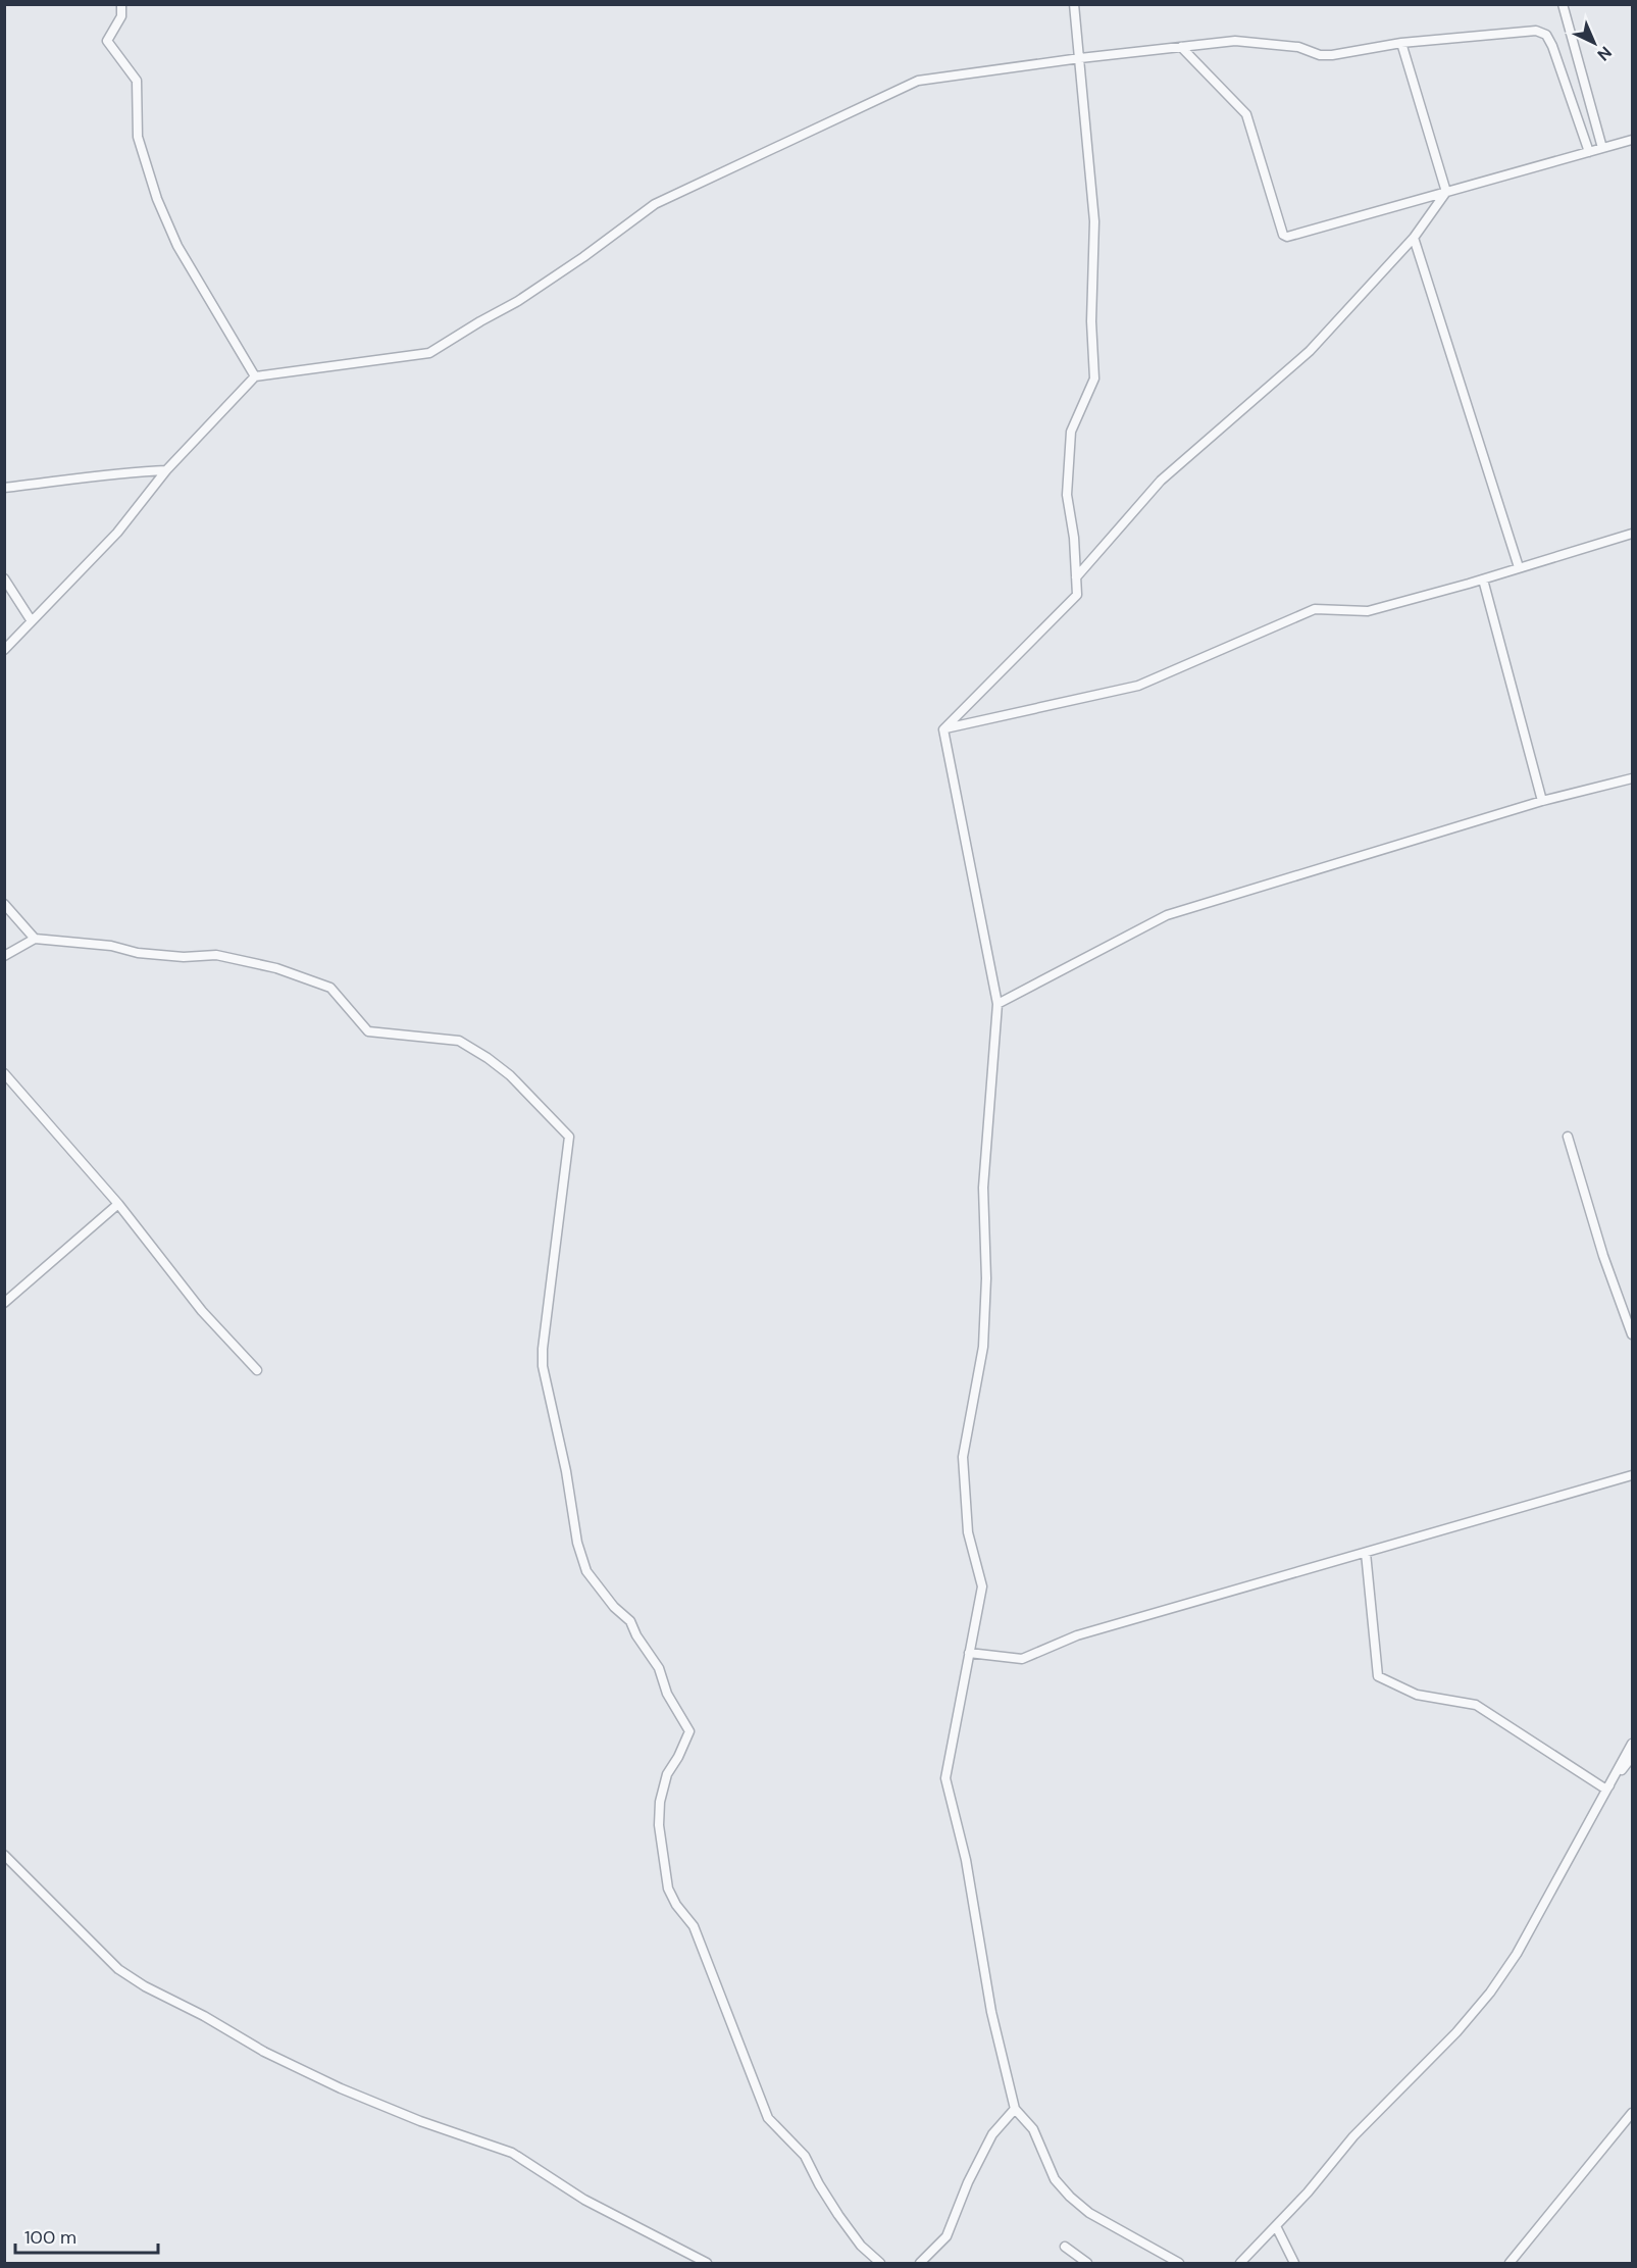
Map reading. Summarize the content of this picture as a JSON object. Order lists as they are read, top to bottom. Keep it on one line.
{"scale_bar":"100 m","north":"bottom right"}
